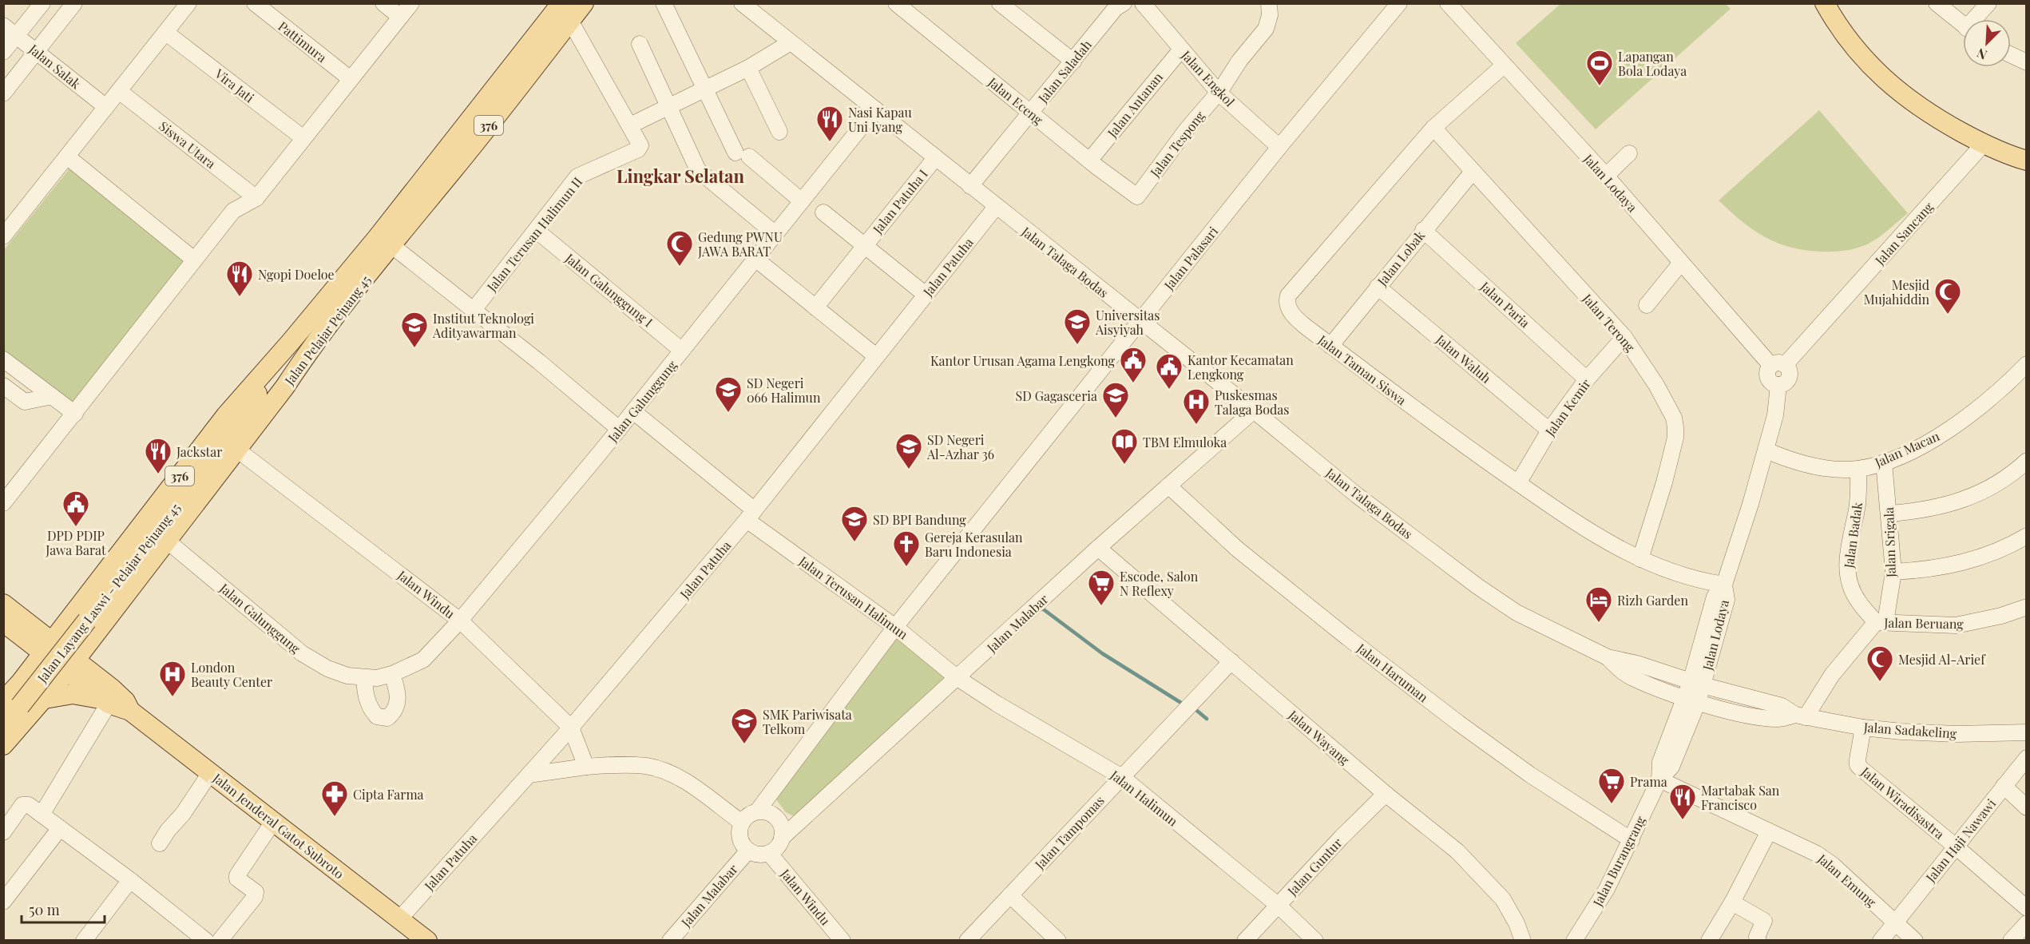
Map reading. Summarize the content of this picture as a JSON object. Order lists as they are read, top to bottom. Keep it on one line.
{"streets":{"main road":["376","Jalan Pelajar Pejuang 45","Jalan Layang Laswi - Pelajar Pejuang 45","Jalan Jenderal Gatot Subroto"],"street":["Pattimura","Jalan Salak","Jalan Saladah","Jalan Engkol","Vira Jati","Jalan Eceng","Jalan Antanan","Jalan Tespong","Siswa Utara","Jalan Lodaya","Jalan Patuha I","Jalan Sancang","Jalan Terusan Halimun II","Jalan Palasari","Jalan Lobak","Jalan Talaga Bodas","Jalan Patuha","Jalan Galunggung I","Jalan Paria","Jalan Terong","Jalan Waluh","Jalan Taman Siswa","Jalan Galunggung","Jalan Kemir","Jalan Macan","Jalan Badak","Jalan Srigala","Jalan Windu","Jalan Terusan Halimun","Jalan Malabar","Jalan Beruang","Jalan Haruman","Jalan Sadakeling","Jalan Wayang","Jalan Halimun","Jalan Wiradisastra","Jalan Tampomas","Jalan Haji Nawawi","Jalan Burangrang","Jalan Guntur","Jalan Emung"]},"crossings":[["Jalan Saladah","Jalan Eceng"],["Jalan Saladah","Jalan Talaga Bodas"],["Jalan Engkol","Jalan Antanan"],["Jalan Engkol","Jalan Tespong"],["Jalan Engkol","Jalan Palasari"],["Jalan Eceng","Jalan Antanan"],["Jalan Eceng","Jalan Tespong"],["Jalan Lodaya","Jalan Sancang"],["Jalan Lodaya","Jalan Talaga Bodas"],["Jalan Lodaya","Jalan Taman Siswa"],["Jalan Lodaya","Jalan Macan"],["Jalan Lodaya","Jalan Sadakeling"],["Jalan Lodaya","Jalan Burangrang"],["Jalan Patuha I","Jalan Talaga Bodas"],["Jalan Patuha I","Jalan Patuha"],["Jalan Terusan Halimun II","Jalan Galunggung I"],["Jalan Palasari","Jalan Talaga Bodas"],["Jalan Palasari","Jalan Terusan Halimun"],["Jalan Lobak","Jalan Paria"],["Jalan Lobak","Jalan Terong"],["Jalan Lobak","Jalan Waluh"],["Jalan Lobak","Jalan Taman Siswa"],["Jalan Talaga Bodas","Jalan Patuha"],["Jalan Talaga Bodas","Jalan Galunggung"],["Jalan Talaga Bodas","Jalan Malabar"],["Jalan Talaga Bodas","Jalan Sadakeling"],["Jalan Talaga Bodas","Jalan Burangrang"],["Jalan Patuha","Jalan Windu"],["Jalan Patuha","Jalan Terusan Halimun"],["Jalan Patuha","Jalan Jenderal Gatot Subroto"],["Jalan Galunggung I","Jalan Galunggung"],["Jalan Paria","Jalan Kemir"],["Jalan Terong","Jalan Taman Siswa"],["Jalan Terong","Jalan Kemir"],["Jalan Pelajar Pejuang 45","Jalan Galunggung"],["Jalan Pelajar Pejuang 45","Jalan Layang Laswi - Pelajar Pejuang 45"],["Jalan Pelajar Pejuang 45","Jalan Windu"],["Jalan Pelajar Pejuang 45","Jalan Jenderal Gatot Subroto"],["Jalan Waluh","Jalan Kemir"],["Jalan Taman Siswa","Jalan Kemir"],["Jalan Galunggung","Jalan Windu"],["Jalan Galunggung","Jalan Terusan Halimun"],["Jalan Macan","Jalan Badak"],["Jalan Macan","Jalan Srigala"],["Jalan Badak","Jalan Srigala"],["Jalan Badak","Jalan Beruang"],["Jalan Srigala","Jalan Beruang"],["Jalan Layang Laswi - Pelajar Pejuang 45","Jalan Windu"],["Jalan Windu","Jalan Malabar"],["Jalan Terusan Halimun","Jalan Malabar"],["Jalan Terusan Halimun","Jalan Halimun"],["Jalan Malabar","Jalan Haruman"],["Jalan Malabar","Jalan Wayang"],["Jalan Malabar","Jalan Halimun"],["Jalan Haruman","Jalan Burangrang"],["Jalan Sadakeling","Jalan Wiradisastra"],["Jalan Sadakeling","Jalan Burangrang"],["Jalan Wayang","Jalan Tampomas"],["Jalan Wayang","Jalan Guntur"],["Jalan Halimun","Jalan Tampomas"],["Jalan Halimun","Jalan Guntur"],["Jalan Wiradisastra","Jalan Haji Nawawi"],["Jalan Haji Nawawi","Jalan Emung"],["Jalan Burangrang","Jalan Emung"]],"districts":["Lingkar Selatan"],"places":{"sports":["Lapangan Bola Lodaya"],"restaurant":["Nasi Kapau Uni Iyang","Ngopi Doeloe","Jackstar","Martabak San Francisco"],"mosque":["Gedung PWNU JAWA BARAT","Mesjid Mujahiddin","Mesjid Al-Arief"],"school or university":["Universitas Aisyiyah","Institut Teknologi Adityawarman","SD Negeri 066 Halimun","SD Gagasceria","SD Negeri Al-Azhar 36","SD BPI Bandung","SMK Pariwisata Telkom"],"public building":["Kantor Urusan Agama Lengkong","Kantor Kecamatan Lengkong","DPD PDIP Jawa Barat"],"hospital":["Puskesmas Talaga Bodas","London Beauty Center"],"library":["TBM Elmuloka"],"church":["Gereja Kerasulan Baru Indonesia"],"supermarket":["Escode, Salon N Reflexy","Prama"],"hotel":["Rizh Garden"],"pharmacy":["Cipta Farma"]},"scale_bar":"50 m","north":"bottom left"}
